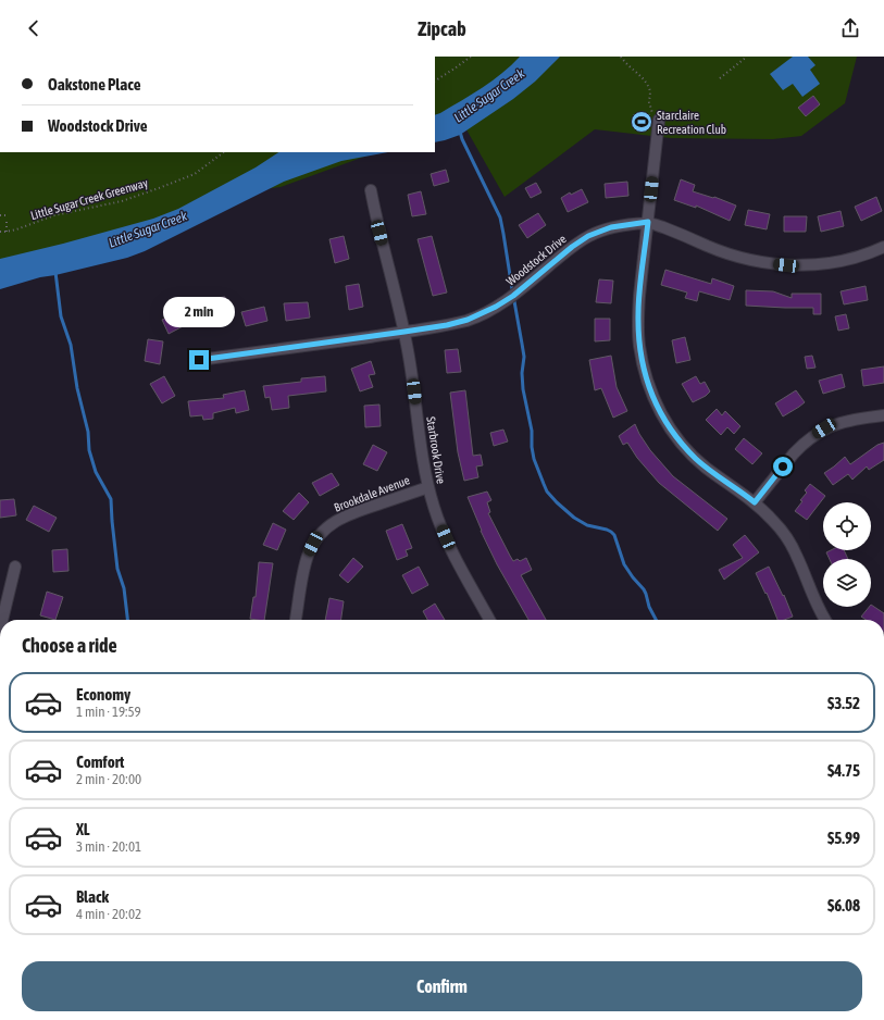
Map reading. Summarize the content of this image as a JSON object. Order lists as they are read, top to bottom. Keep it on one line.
{"streets":{"street":["Woodstock Drive","Starbrook Drive","Brookdale Avenue"],"path":["Little Sugar Creek Greenway"]},"crossings":[["Woodstock Drive","Starbrook Drive"],["Starbrook Drive","Brookdale Avenue"]],"water":["Little Sugar Creek"],"places":{"sports":["Starclaire Recreation Club"]},"page":{"header":"Zipcab","banner":["Oakstone Place","Woodstock Drive"],"bubble":"2 min","heading":"Choose a ride","list":[{"name":"Economy","note":"1 min · 19:59","value":"$3.52"},{"name":"Comfort","note":"2 min · 20:00","value":"$4.75"},{"name":"XL","note":"3 min · 20:01","value":"$5.99"},{"name":"Black","note":"4 min · 20:02","value":"$6.08"}],"buttons":"Confirm"}}
